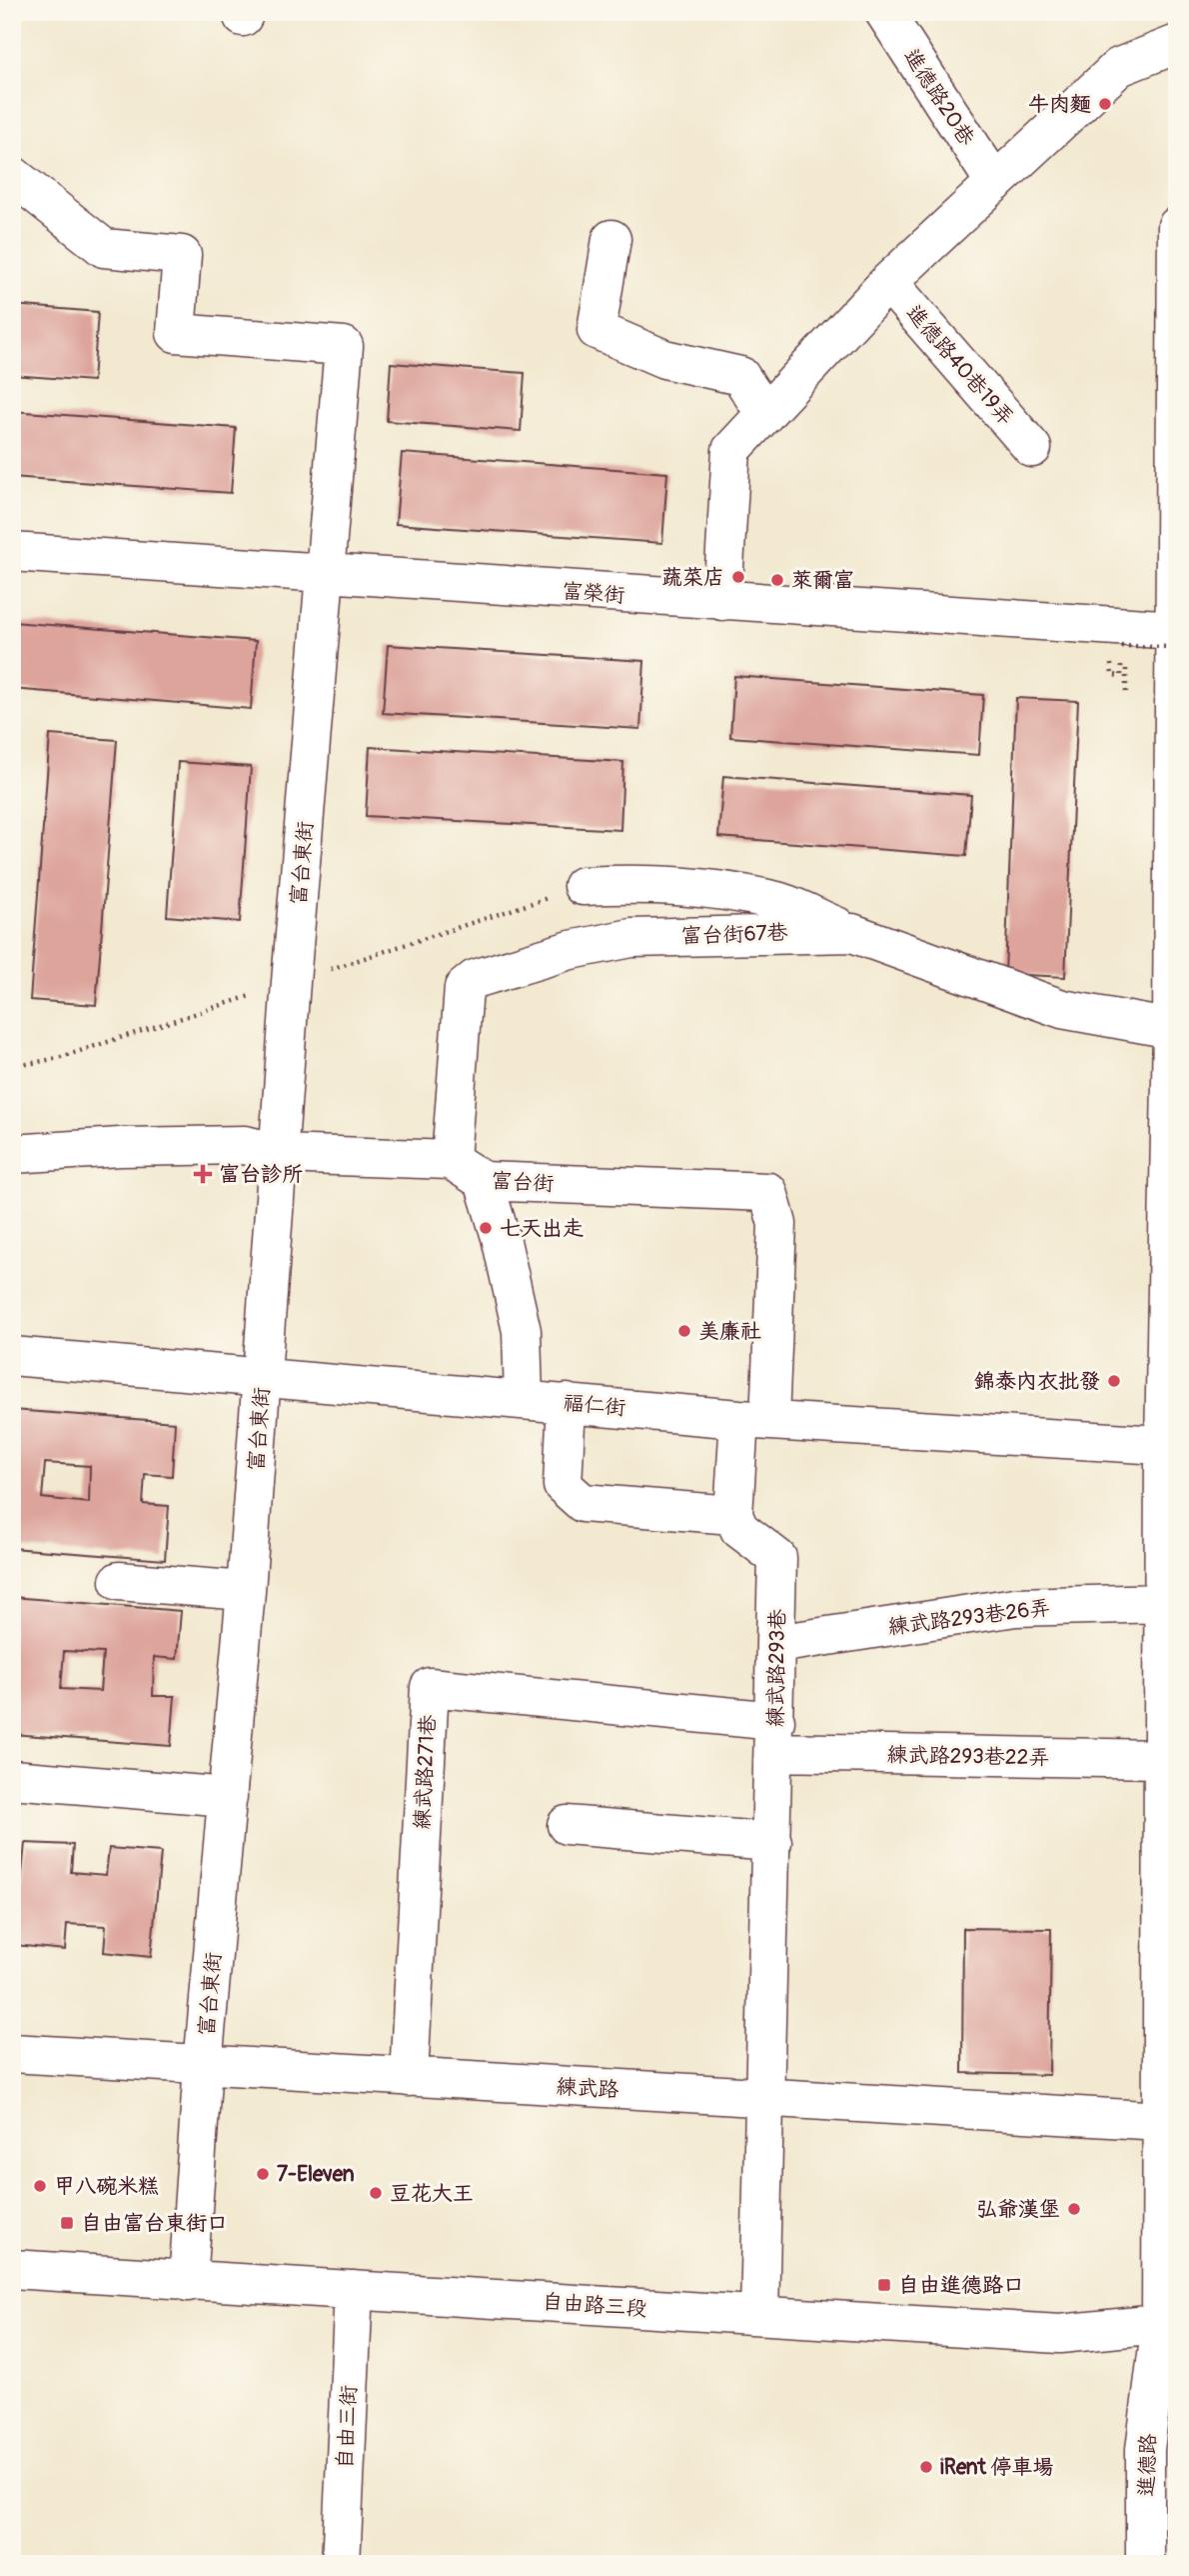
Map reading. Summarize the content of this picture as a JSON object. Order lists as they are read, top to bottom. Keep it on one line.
{"streets":{"street":["進德路20巷","進德路40巷19弄","富榮街","富台東街","富台街67巷","富台街","福仁街","練武路293巷26弄","練武路293巷","練武路293巷22弄","練武路271巷","練武路","自由路三段","自由三街","進德路"]},"crossings":[["富榮街","富台東街"],["富榮街","進德路"],["富台東街","福仁街"],["富台東街","練武路"],["富台東街","自由路三段"],["富台街67巷","富台街"],["富台街67巷","進德路"],["富台街","福仁街"],["福仁街","進德路"],["練武路293巷26弄","練武路293巷"],["練武路293巷26弄","進德路"],["練武路293巷","練武路293巷22弄"],["練武路293巷","練武路271巷"],["練武路293巷","練武路"],["練武路293巷","自由路三段"],["練武路293巷22弄","練武路271巷"],["練武路293巷22弄","進德路"],["練武路271巷","練武路"],["練武路","進德路"],["自由路三段","自由三街"],["自由路三段","進德路"]],"places":{"other":["牛肉麵","蔬菜店","萊爾富","七天出走","美廉社","錦泰內衣批發","7-Eleven","甲八碗米糕","豆花大王","弘爺漢堡","iRent 停車場"],"health":["富台診所"],"transit":["自由富台東街口","自由進德路口"]}}
